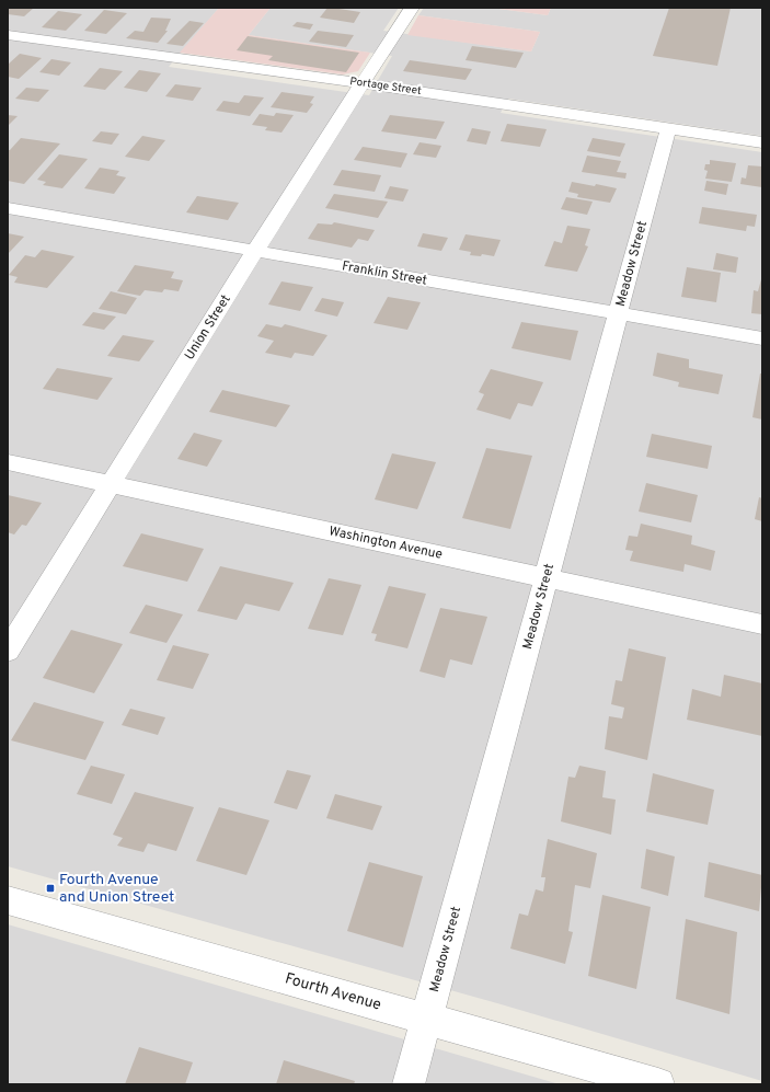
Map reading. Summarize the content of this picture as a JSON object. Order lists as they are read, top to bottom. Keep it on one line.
{"streets":{"street":["Portage Street","Meadow Street","Franklin Street","Union Street","Washington Avenue","Fourth Avenue"]},"crossings":[["Portage Street","Meadow Street"],["Portage Street","Union Street"],["Meadow Street","Franklin Street"],["Meadow Street","Washington Avenue"],["Meadow Street","Fourth Avenue"],["Franklin Street","Union Street"],["Union Street","Washington Avenue"]],"places":{"transit":["Fourth Avenue and Union Street"]}}
